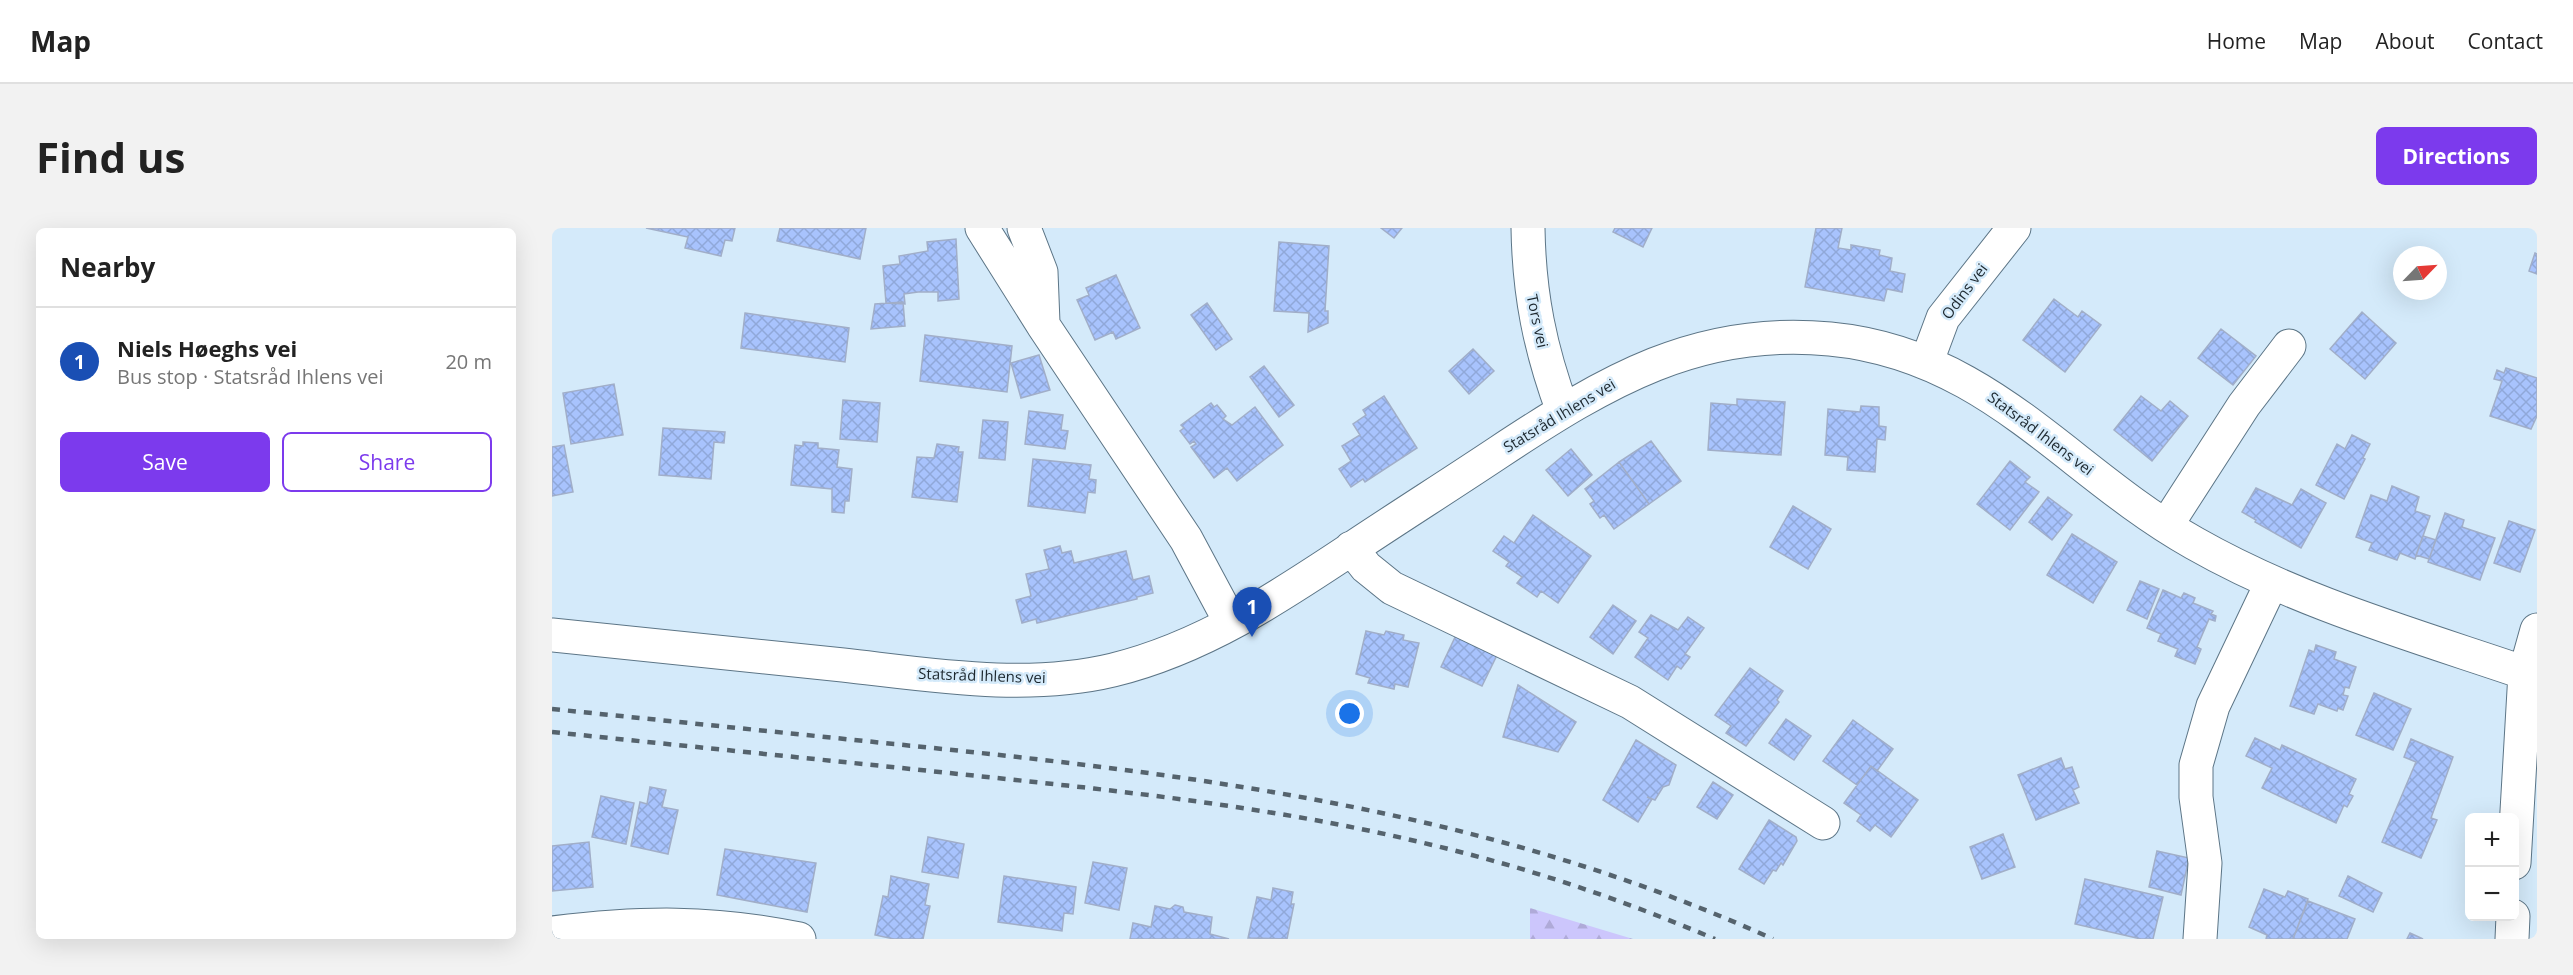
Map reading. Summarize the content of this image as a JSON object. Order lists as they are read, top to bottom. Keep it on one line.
{"streets":{"street":["Odins vei","Tors vei","Statsråd Ihlens vei"]},"crossings":[["Odins vei","Statsråd Ihlens vei"],["Tors vei","Statsråd Ihlens vei"]],"north":"top right","page":{"header":"Map","nav":["Home","Map","About","Contact"],"buttons":["Directions",["Save","Share"]],"title":"Find us","heading":"Nearby","list":[{"mark":"1","name":"Niels Høeghs vei","note":"Bus stop · Statsråd Ihlens vei","value":"20 m"}],"pins":"1","map_buttons":["+","−"]}}
